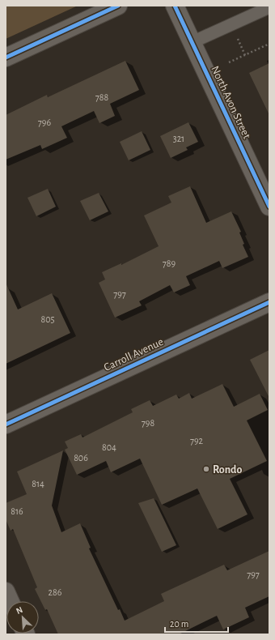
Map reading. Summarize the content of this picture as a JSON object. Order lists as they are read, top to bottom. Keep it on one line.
{"streets":{"street":["North Avon Street","Carroll Avenue"]},"places":["Rondo"],"house_numbers":["788","796","321","789","797","805","798","792","804","806","814","816","797","286"],"scale_bar":"20 m","north":"top left"}
